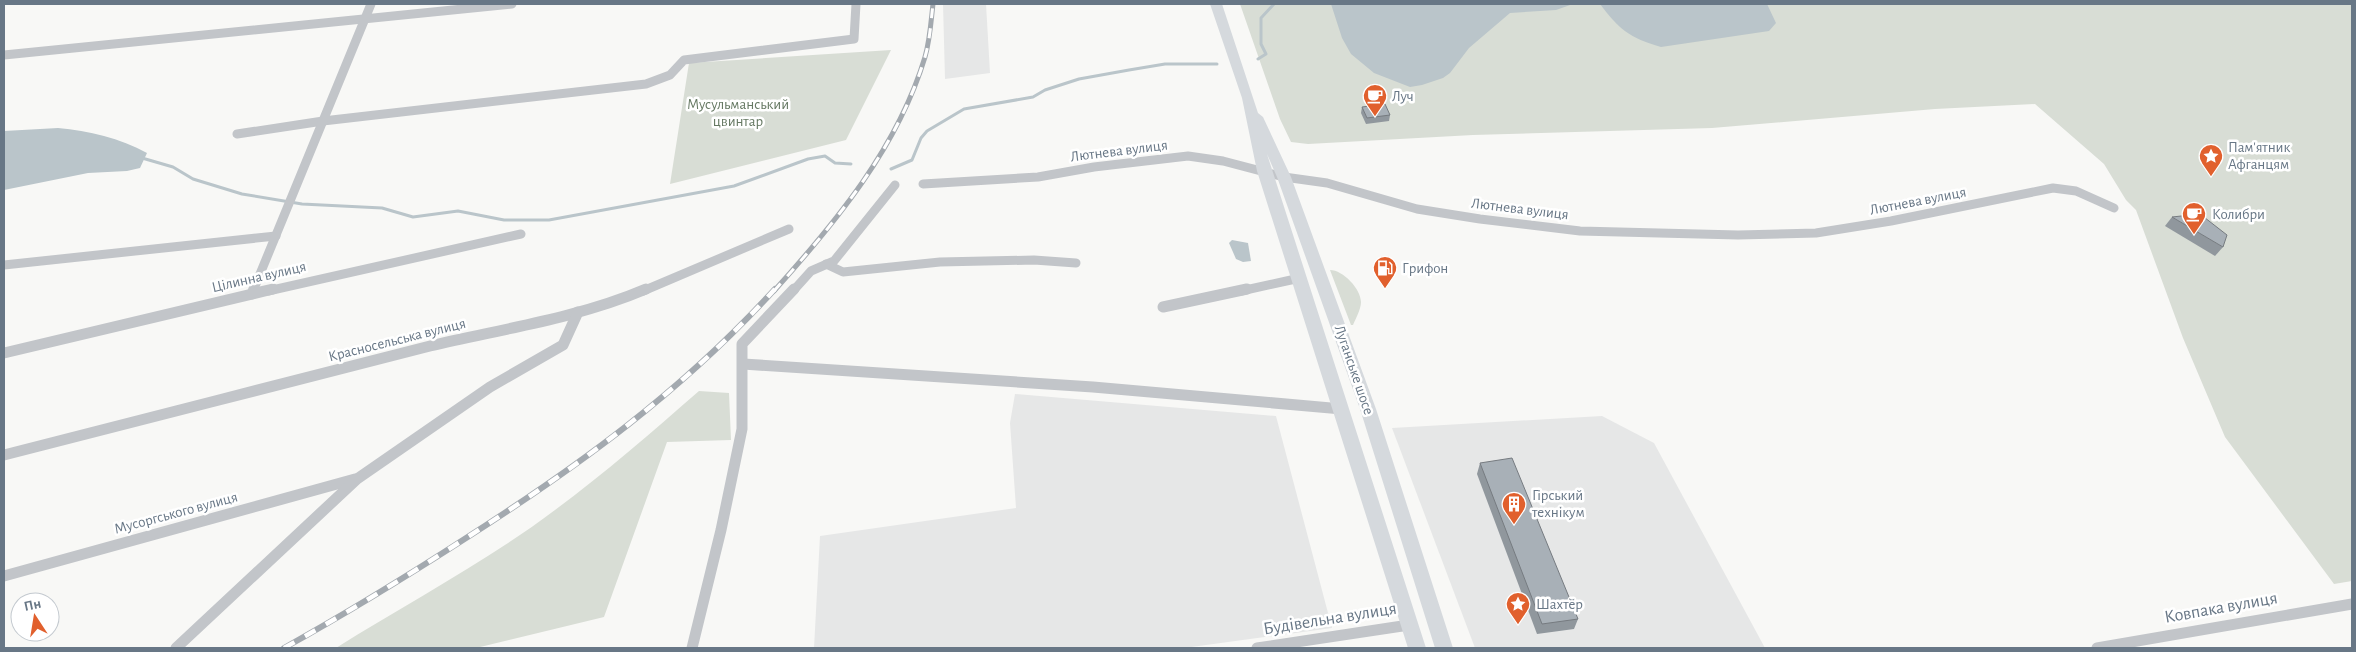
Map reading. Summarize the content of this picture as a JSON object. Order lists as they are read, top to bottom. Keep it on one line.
{"streets":{"main road":["Луганське шосе"],"street":["Лютнева вулиця","Цілинна вулиця","Красносельська вулиця","Мусоргського вулиця","Ковпака вулиця","Будівельна вулиця"]},"crossings":[["Лютнева вулиця","Луганське шосе"],["Луганське шосе","Будівельна вулиця"]],"parks":["Мусульманський цвинтар"],"places":{"cafe":["Луч","Колибри"],"place":["Пам'ятник Афганцям","Шахтёр"],"fuel station":["Грифон"],"building":["Гірський технікум"]},"north":"top"}
